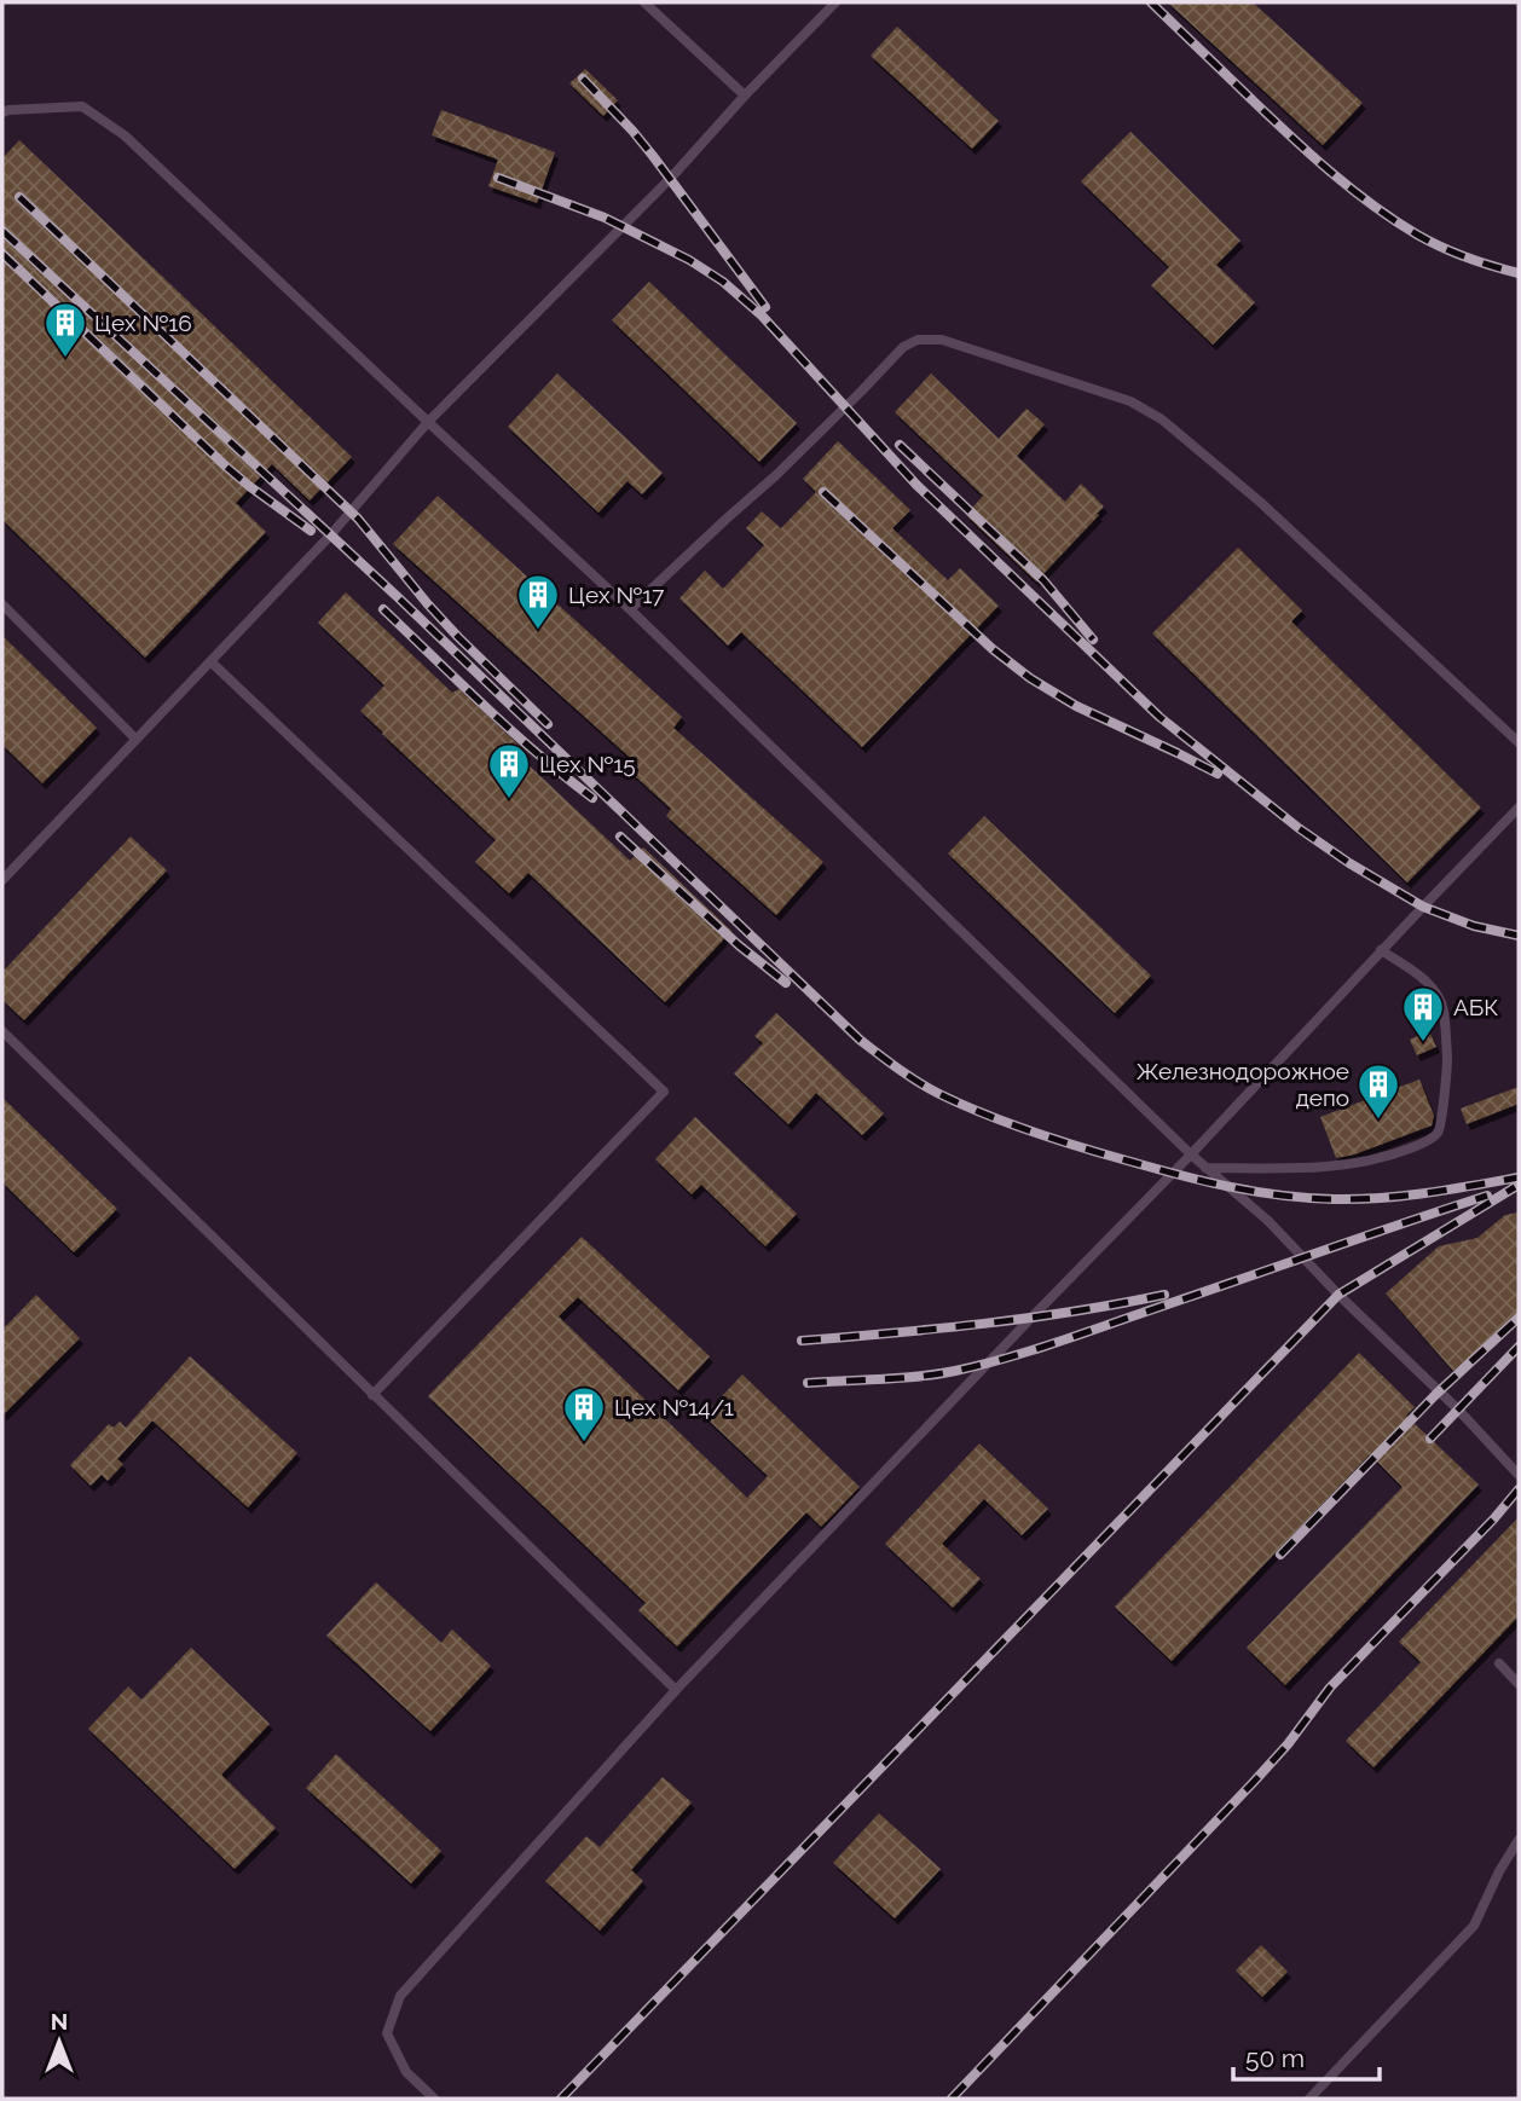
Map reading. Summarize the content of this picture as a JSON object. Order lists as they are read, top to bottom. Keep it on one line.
{"places":{"building":["Цех №16","Цех №17","Цех №15","АБК","Железнодорожное депо","Цех №14/1"]},"scale_bar":"50 m","north":"top"}
